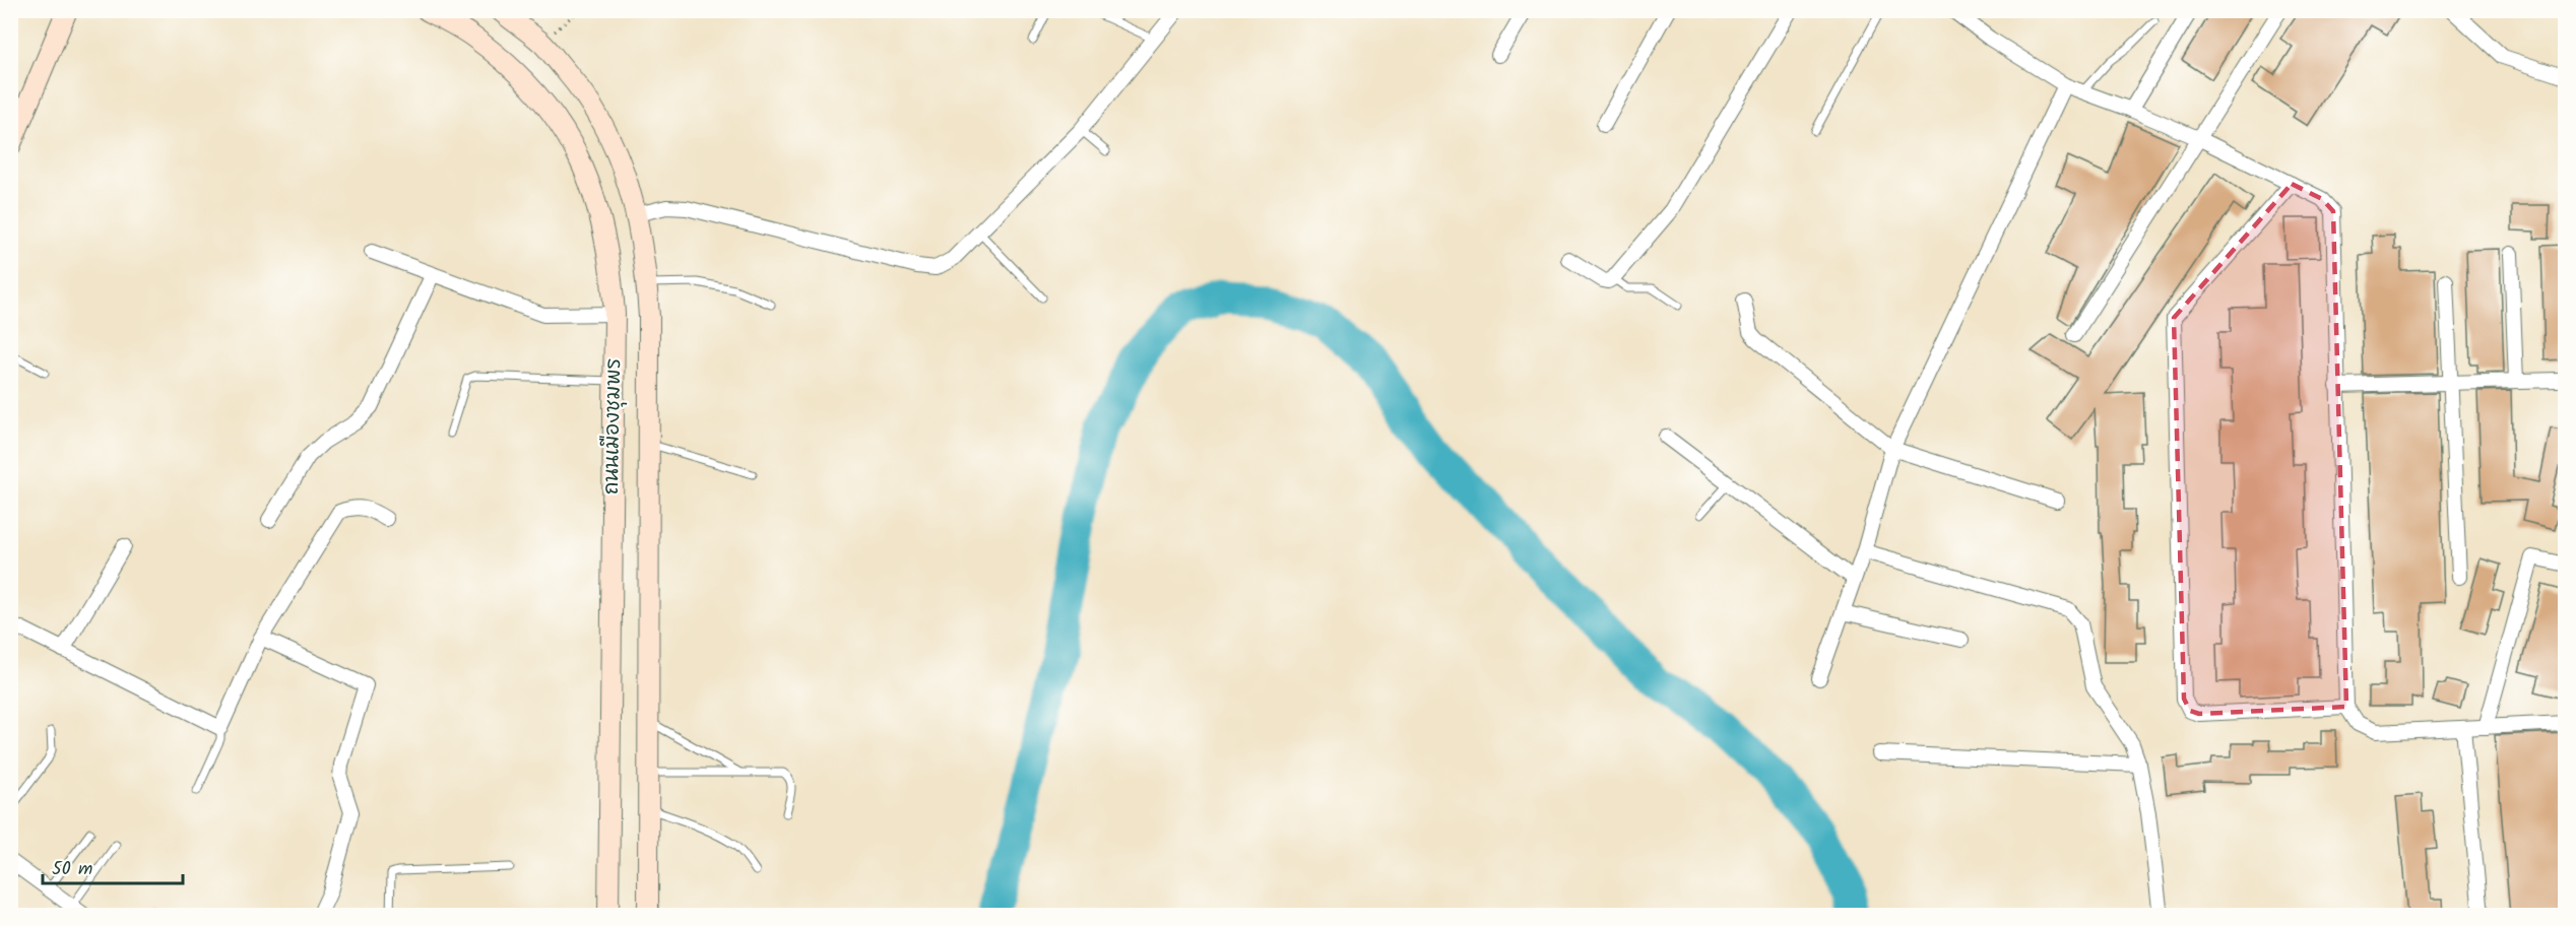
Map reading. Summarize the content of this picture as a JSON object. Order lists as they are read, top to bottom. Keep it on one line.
{"streets":{"main road":["ถนนเมืองชุมพร"]},"scale_bar":"50 m"}
